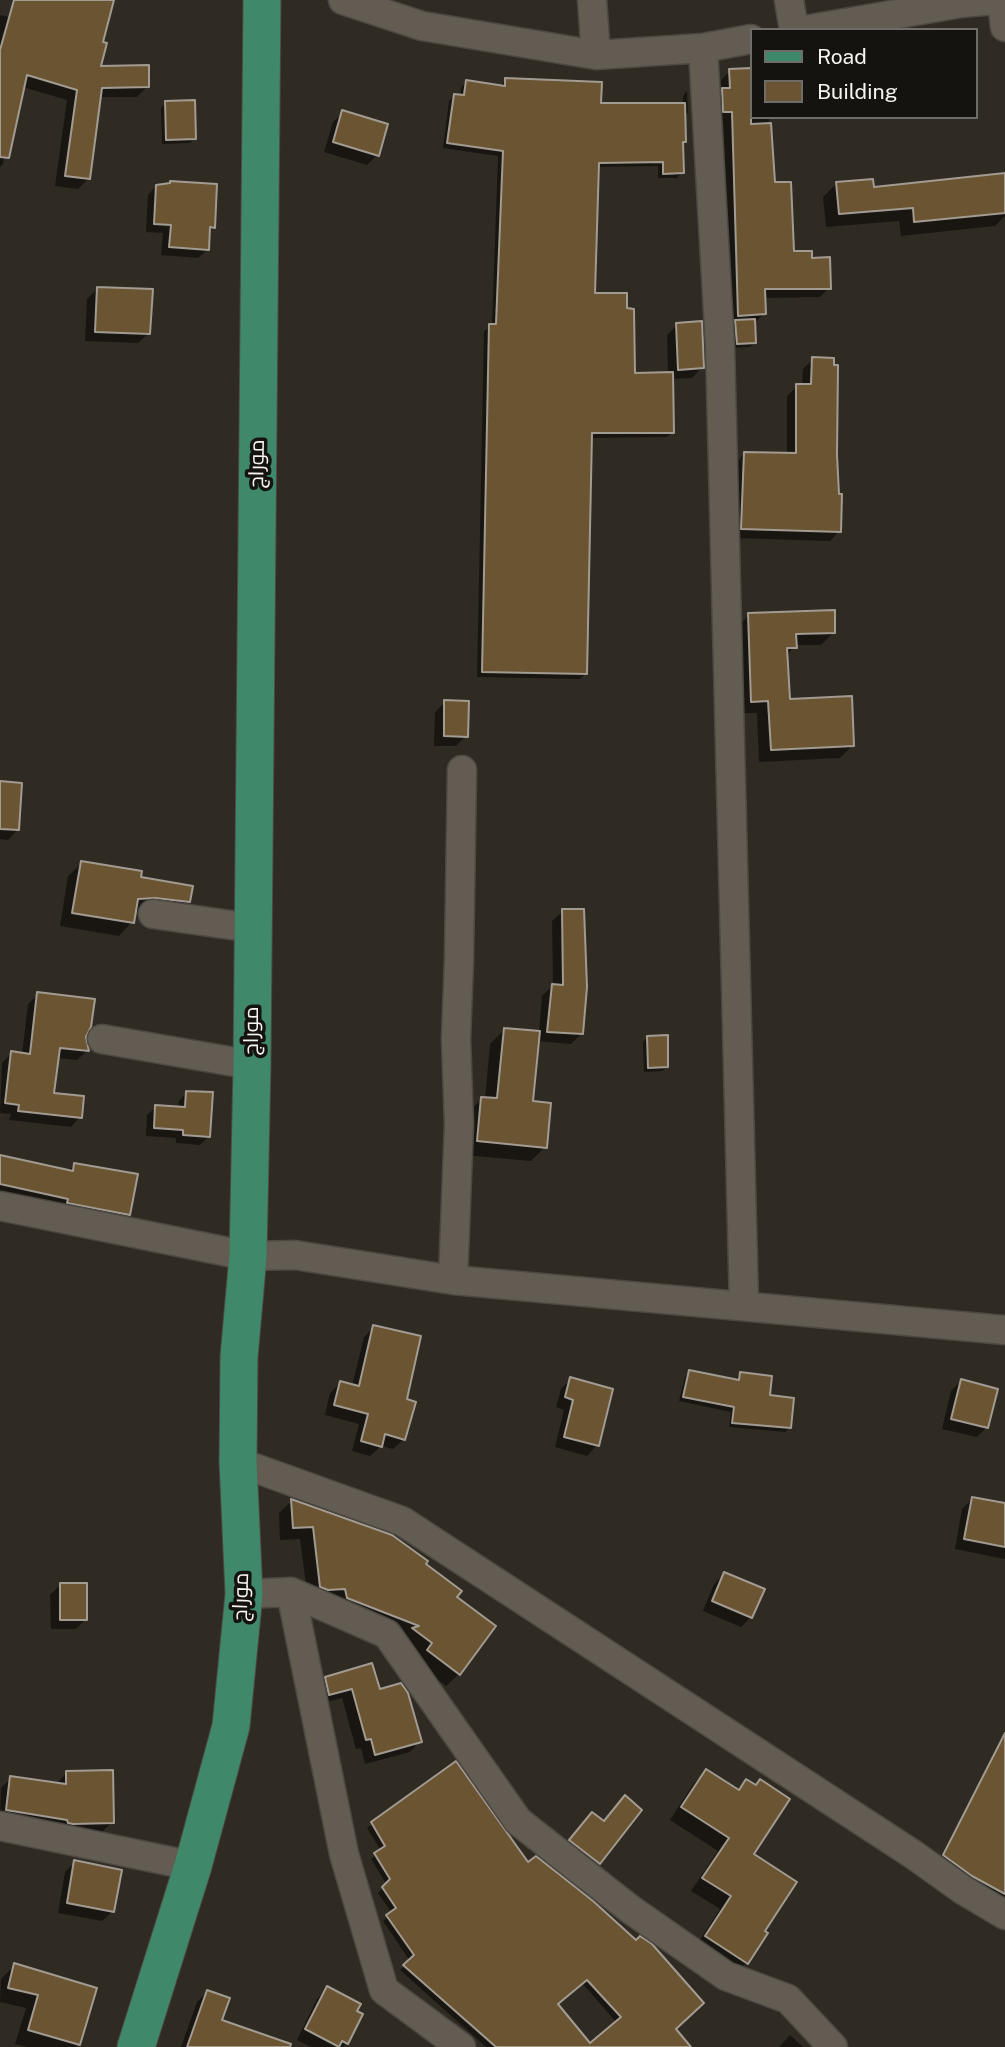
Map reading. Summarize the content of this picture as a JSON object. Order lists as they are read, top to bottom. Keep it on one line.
{"streets":{"main road":["موراج"]},"legend":["Road","Building"]}
